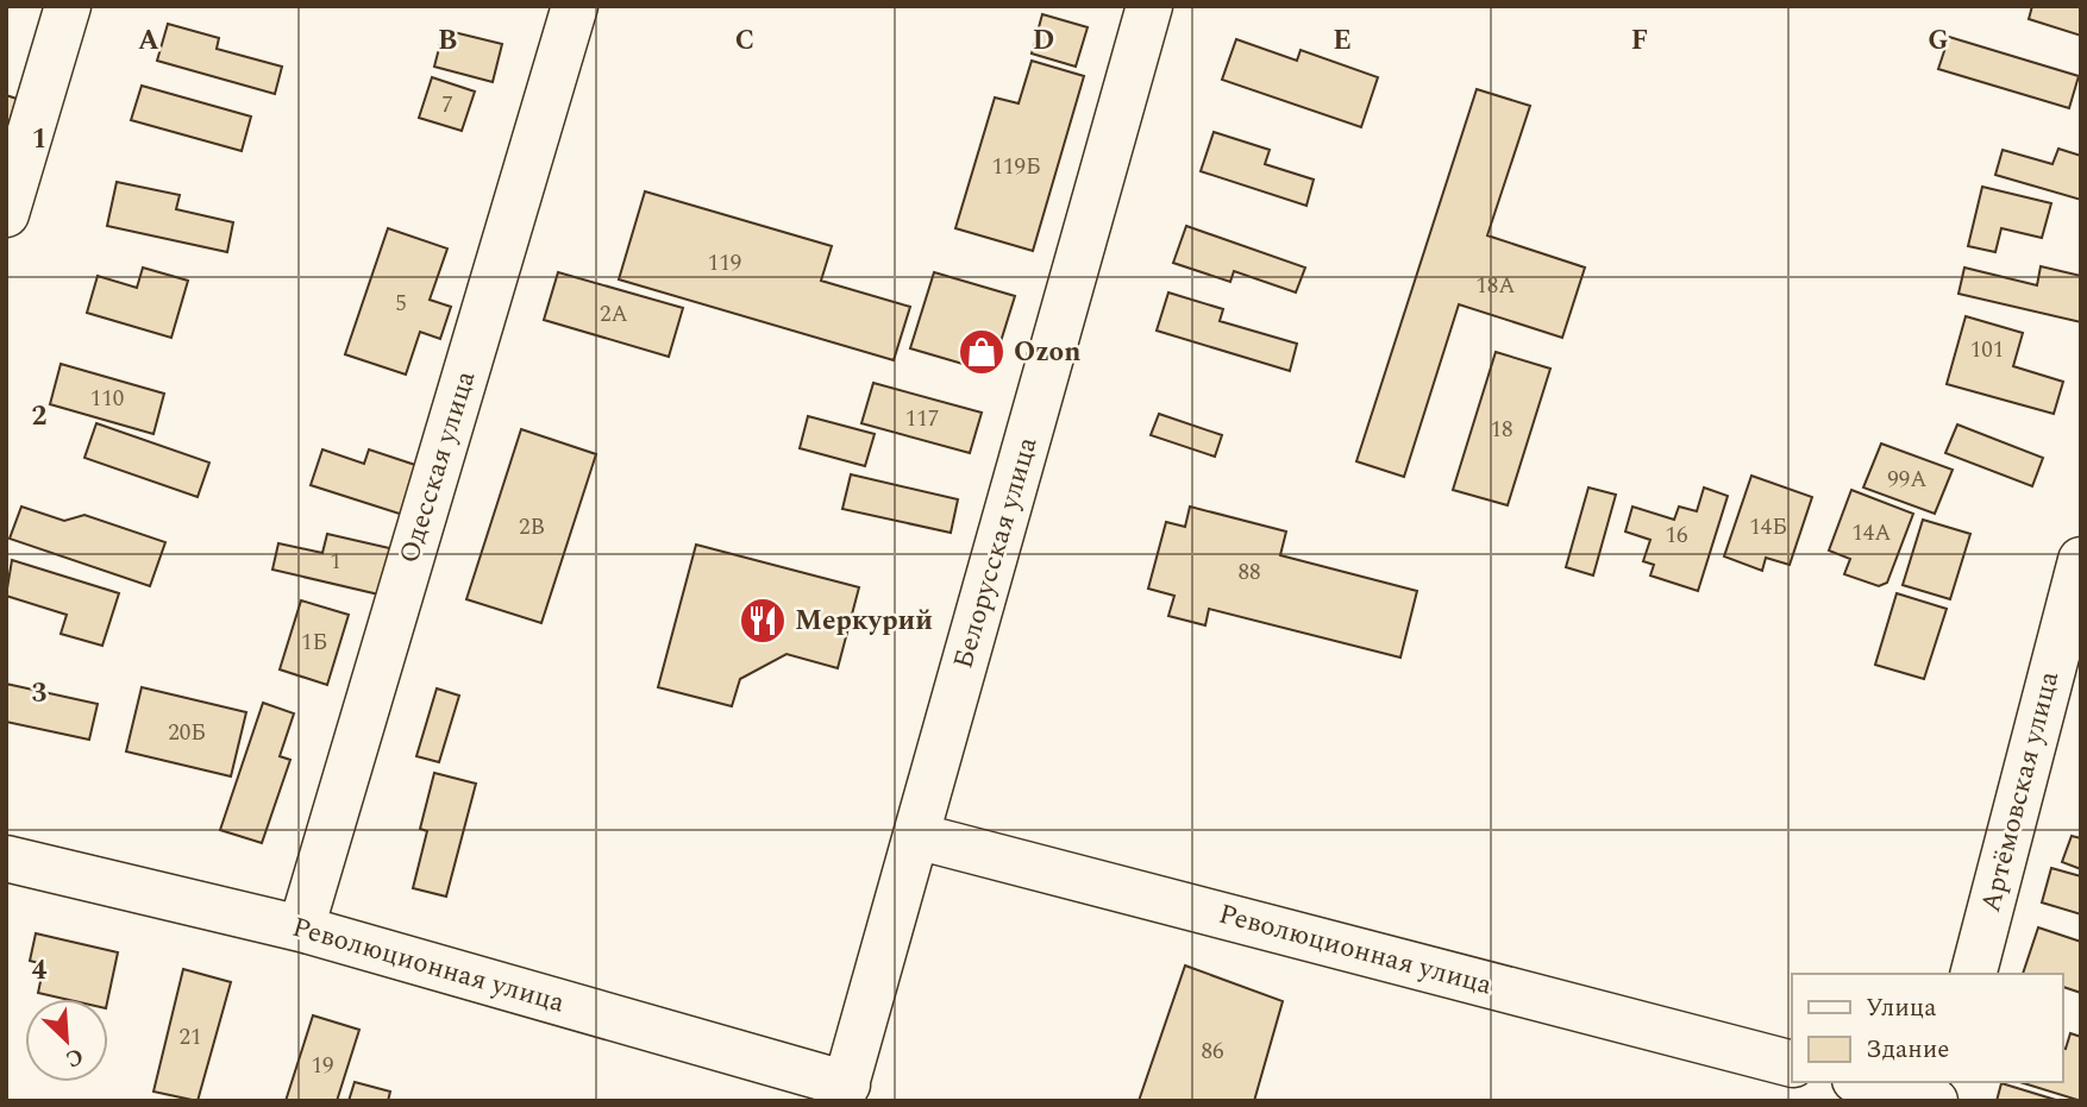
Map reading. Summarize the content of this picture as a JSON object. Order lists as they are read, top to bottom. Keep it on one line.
{"streets":{"street":["Одесская улица","Белорусская улица","Артёмовская улица","Революционная улица"]},"crossings":[["Одесская улица","Революционная улица"],["Белорусская улица","Революционная улица"]],"places":{"shop":["Ozon"],"restaurant":["Меркурий"]},"house_numbers":["7","119Б","119","18А","5","2А","101","110","117","18","99А","2В","14Б","14А","16","1","88","1Б","20Б","21","86","19"],"legend":["Улица","Здание"],"north":"bottom right","grid":{"columns":["A","B","C","D","E","F","G"],"rows":["1","2","3","4"]}}
